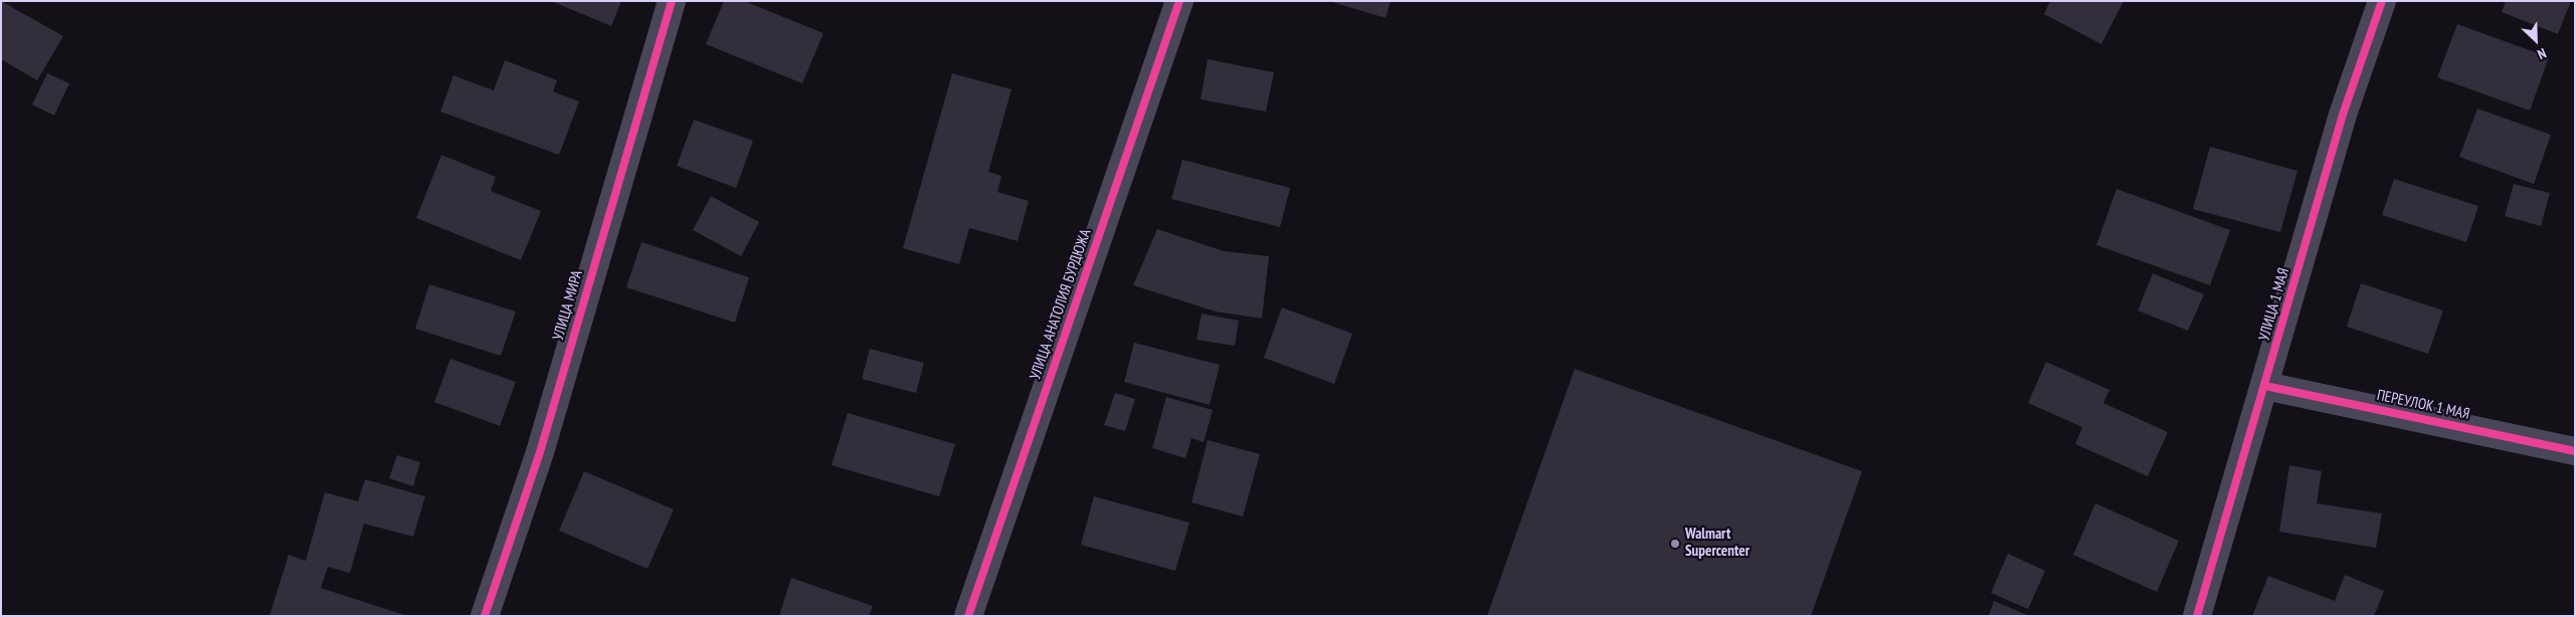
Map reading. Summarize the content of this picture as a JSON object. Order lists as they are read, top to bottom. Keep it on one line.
{"streets":{"street":["УЛИЦА АНАТОЛИЯ БУРДЮЖА","УЛИЦА 1 МАЯ","УЛИЦА МИРА","ПЕРЕУЛОК 1 МАЯ"]},"crossings":[["УЛИЦА 1 МАЯ","ПЕРЕУЛОК 1 МАЯ"]],"places":["Walmart Supercenter"],"north":"bottom right"}
